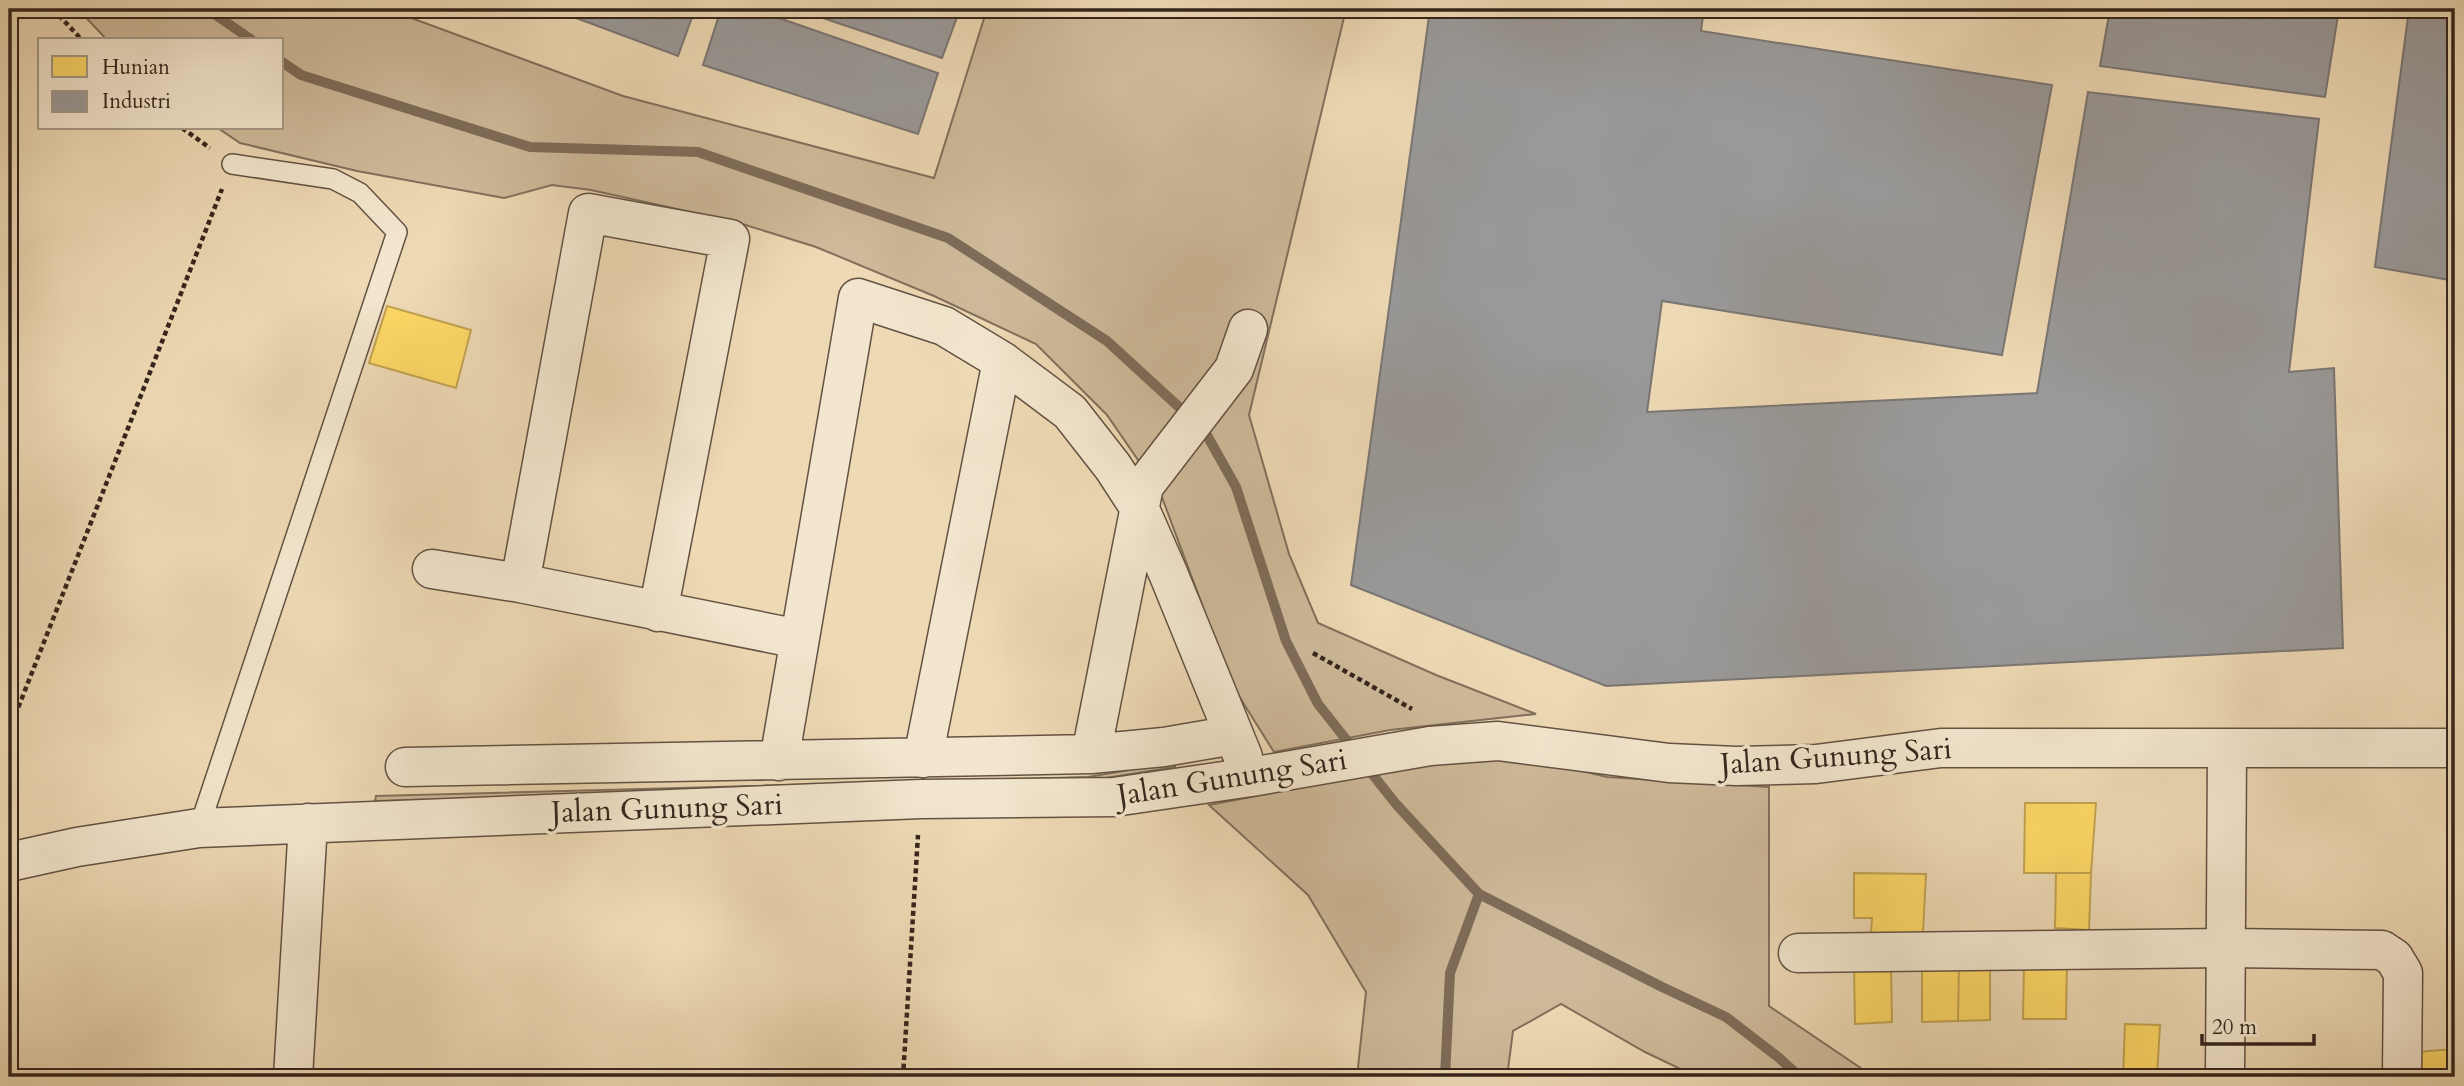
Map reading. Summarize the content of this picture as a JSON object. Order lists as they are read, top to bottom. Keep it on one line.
{"streets":{"street":["Jalan Gunung Sari"]},"legend":["Hunian","Industri"],"scale_bar":"20 m"}
